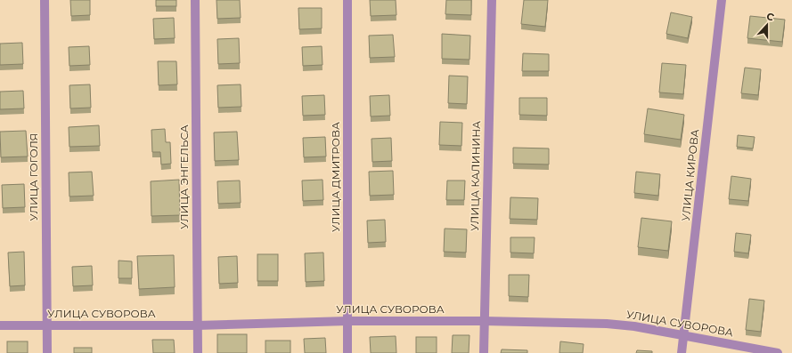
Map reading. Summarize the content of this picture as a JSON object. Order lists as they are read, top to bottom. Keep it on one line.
{"streets":{"street":["УЛИЦА КИРОВА","УЛИЦА КАЛИНИНА","УЛИЦА ГОГОЛЯ","УЛИЦА ЭНГЕЛЬСА","УЛИЦА ДМИТРОВА","УЛИЦА СУВОРОВА"]},"crossings":[["УЛИЦА КИРОВА","УЛИЦА СУВОРОВА"],["УЛИЦА КАЛИНИНА","УЛИЦА СУВОРОВА"],["УЛИЦА ГОГОЛЯ","УЛИЦА СУВОРОВА"],["УЛИЦА ЭНГЕЛЬСА","УЛИЦА СУВОРОВА"],["УЛИЦА ДМИТРОВА","УЛИЦА СУВОРОВА"]],"north":"top"}
